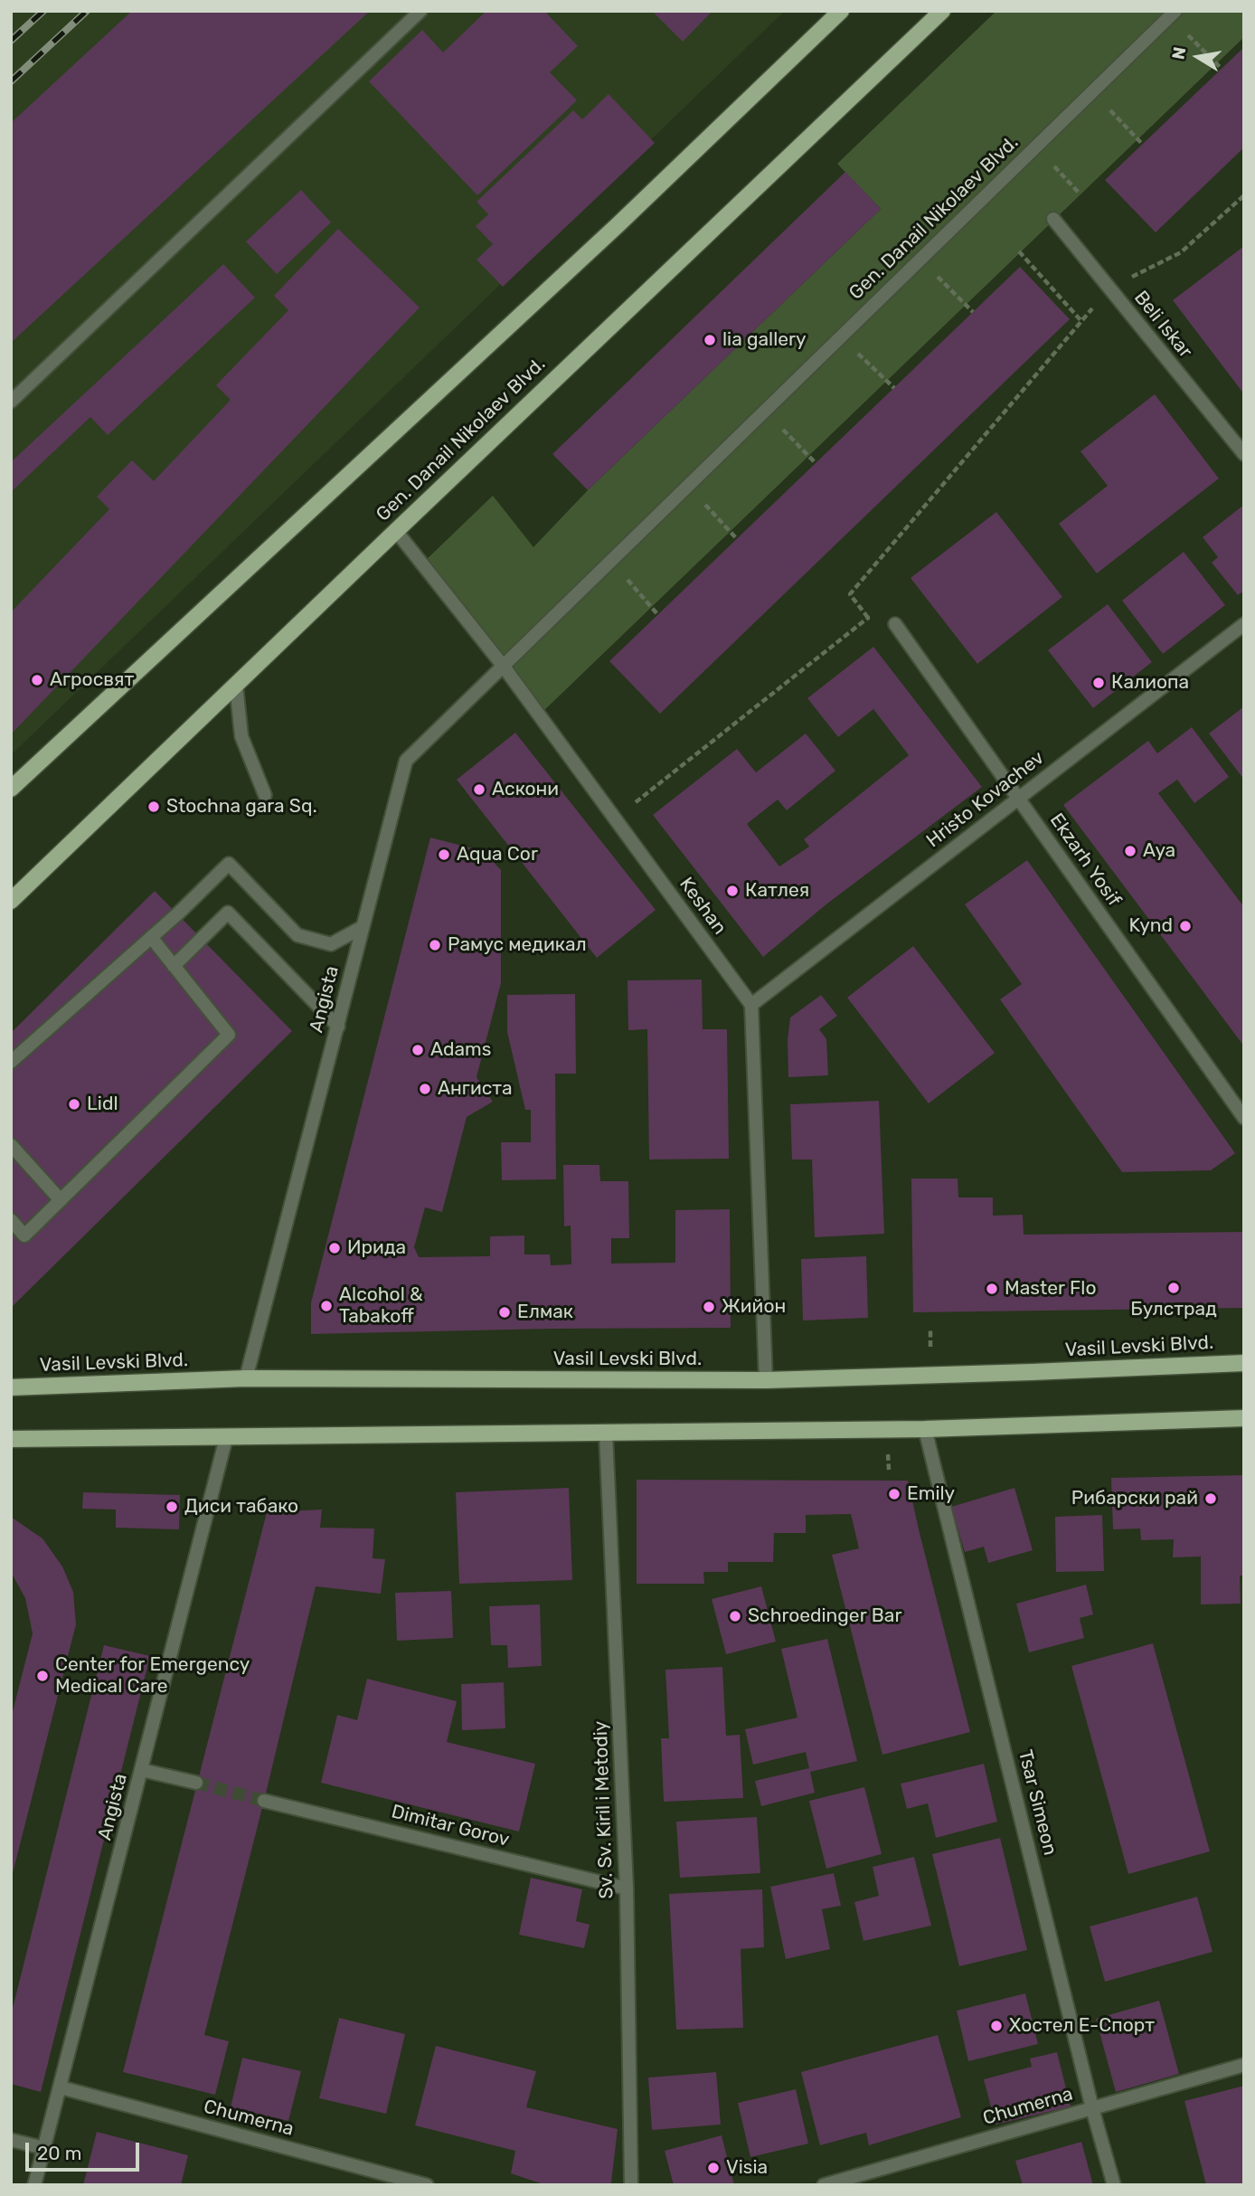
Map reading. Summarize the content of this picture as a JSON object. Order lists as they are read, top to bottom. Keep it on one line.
{"streets":{"main road":["Gen. Danail Nikolaev Blvd.","Vasil Levski Blvd."],"street":["Beli Iskar","Hristo Kovachev","Ekzarh Yosif","Keshan","Angista","Tsar Simeon","Sv. Sv. Kiril i Metodiy","Dimitar Gorov","Chumerna"]},"crossings":[["Gen. Danail Nikolaev Blvd.","Keshan"],["Gen. Danail Nikolaev Blvd.","Angista"],["Hristo Kovachev","Ekzarh Yosif"],["Hristo Kovachev","Keshan"],["Keshan","Angista"],["Angista","Vasil Levski Blvd."],["Angista","Chumerna"],["Tsar Simeon","Chumerna"],["Sv. Sv. Kiril i Metodiy","Dimitar Gorov"]],"places":["lia gallery","Агросвят","Калиопа","Аскони","Stochna gara Sq.","Aya","Aqua Cor","Катлея","Kynd","Рамус медикал","Adams","Ангиста","Lidl","Ирида","Булстрад","Master Flo","Alcohol & Tabakoff","Жийон","Елмак","Emily","Рибарски рай","Диси табако","Schroedinger Bar","Center for Emergency Medical Care","Хостел Е-Спорт","Visia"],"scale_bar":"20 m","north":"left"}
